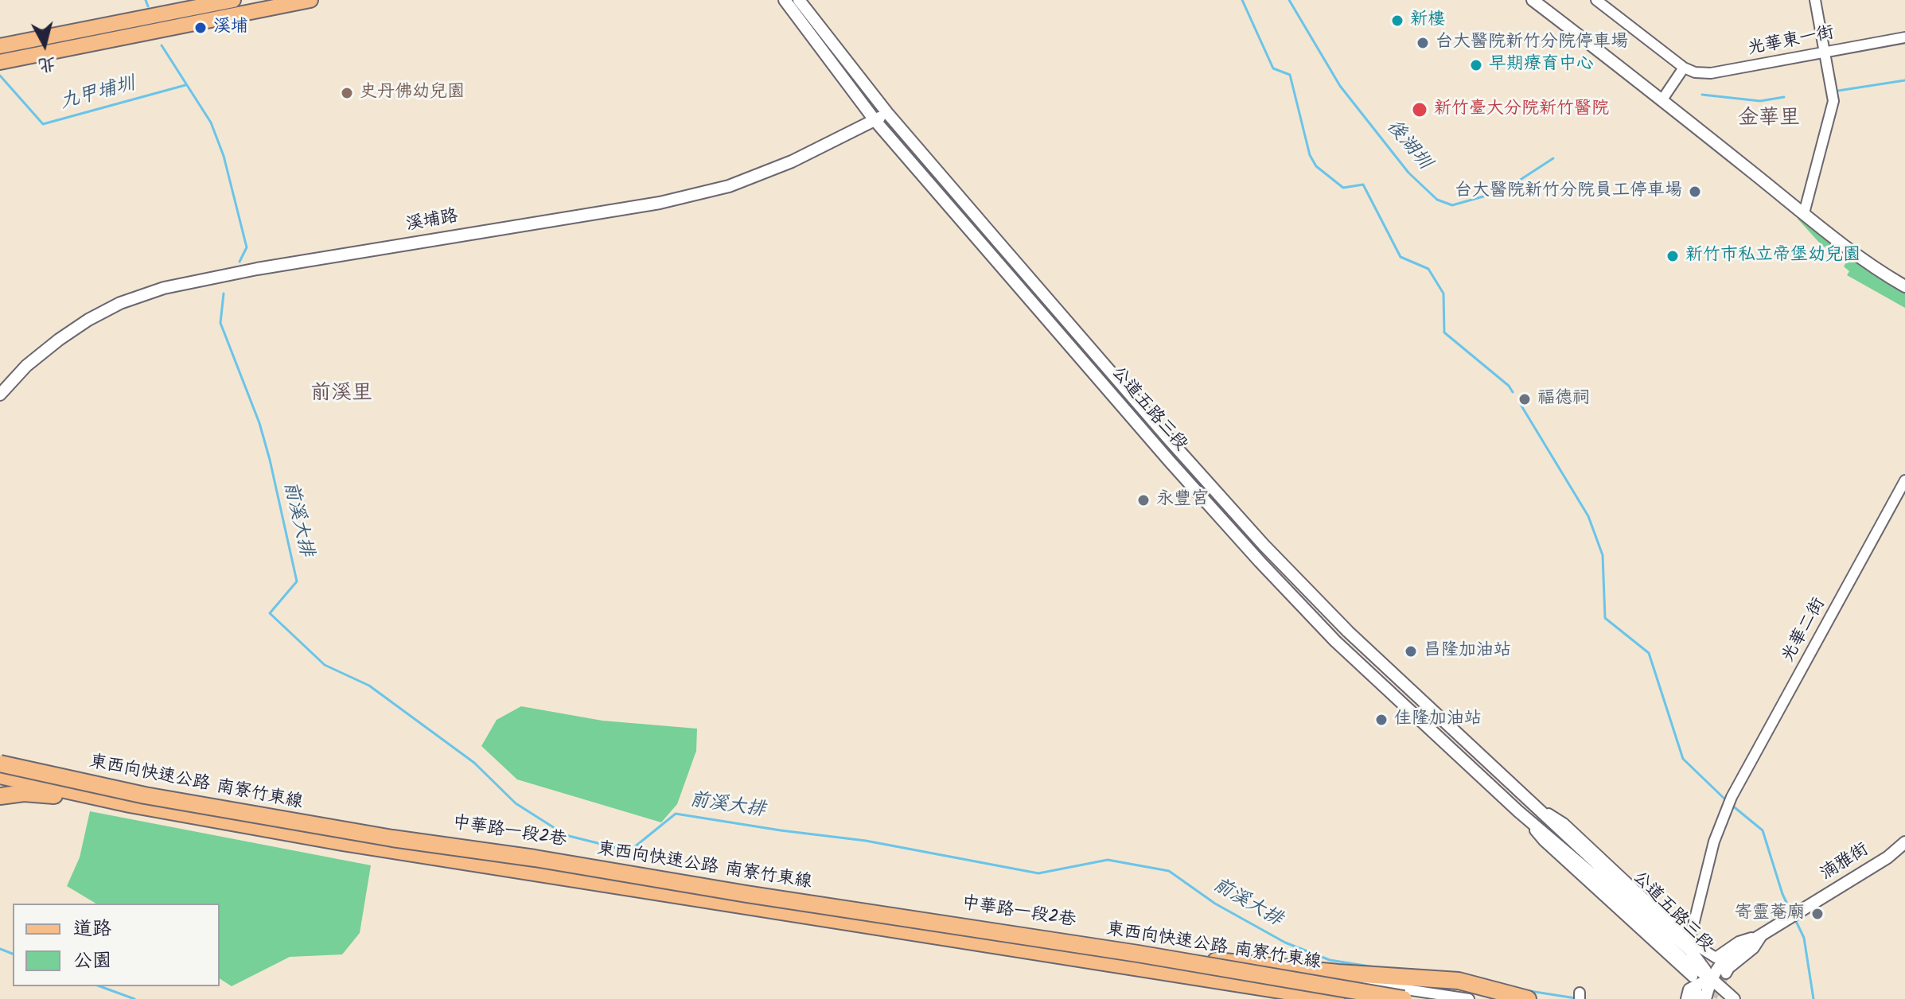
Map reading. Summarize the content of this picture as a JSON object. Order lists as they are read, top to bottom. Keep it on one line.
{"streets":{"highway":["東西向快速公路 南寮竹東線"],"street":["光華東一街","溪埔路","公道五路三段","光華二街","中華路一段2巷","湳雅街"]},"crossings":[["溪埔路","公道五路三段"],["公道五路三段","光華二街"],["公道五路三段","湳雅街"],["東西向快速公路 南寮竹東線","中華路一段2巷"]],"districts":["金華里","前溪里"],"water":["九甲埔圳","後湖圳","前溪大排"],"places":["新樓","溪埔","台大醫院新竹分院停車場","早期療育中心","史丹佛幼兒園","新竹臺大分院新竹醫院","台大醫院新竹分院員工停車場","新竹市私立帝堡幼兒園","福德祠","永豐宮","昌隆加油站","佳隆加油站","寄靈菴廟"],"legend":["道路","公園"],"north":"bottom"}
